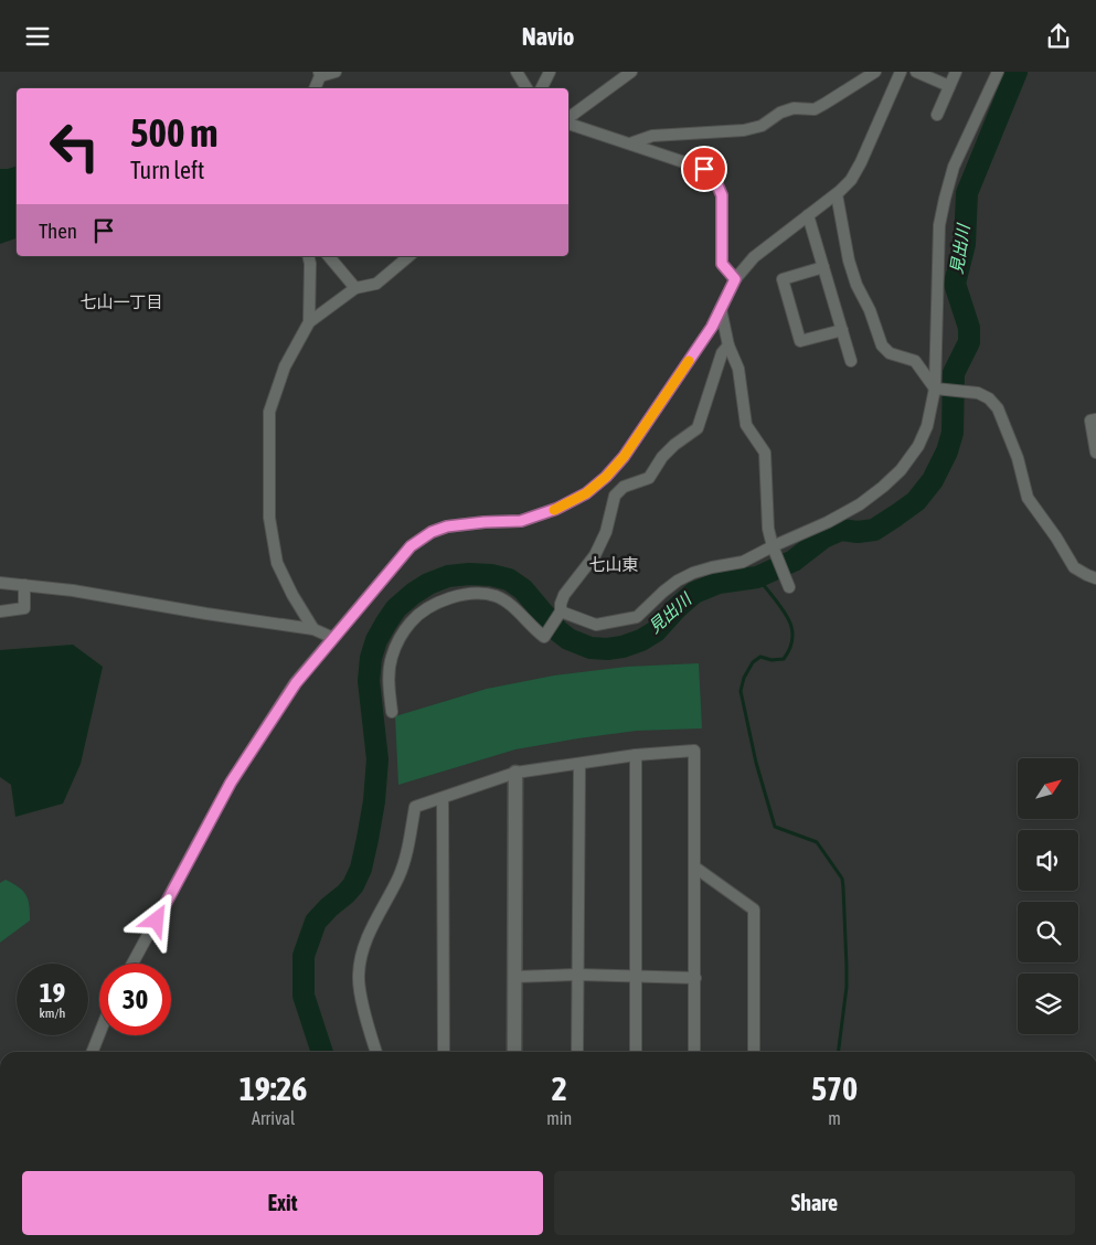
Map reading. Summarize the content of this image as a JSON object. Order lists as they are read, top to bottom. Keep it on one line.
{"districts":["七山一丁目","七山東"],"water":["見出川"],"north":"top right","page":{"header":"Navio","turn":["500 m","Turn left"],"then":"Then","speed":"19 km/h","limit":"30","eta":["19:26","Arrival","2","min","570","m"],"buttons":["Exit","Share"]}}
